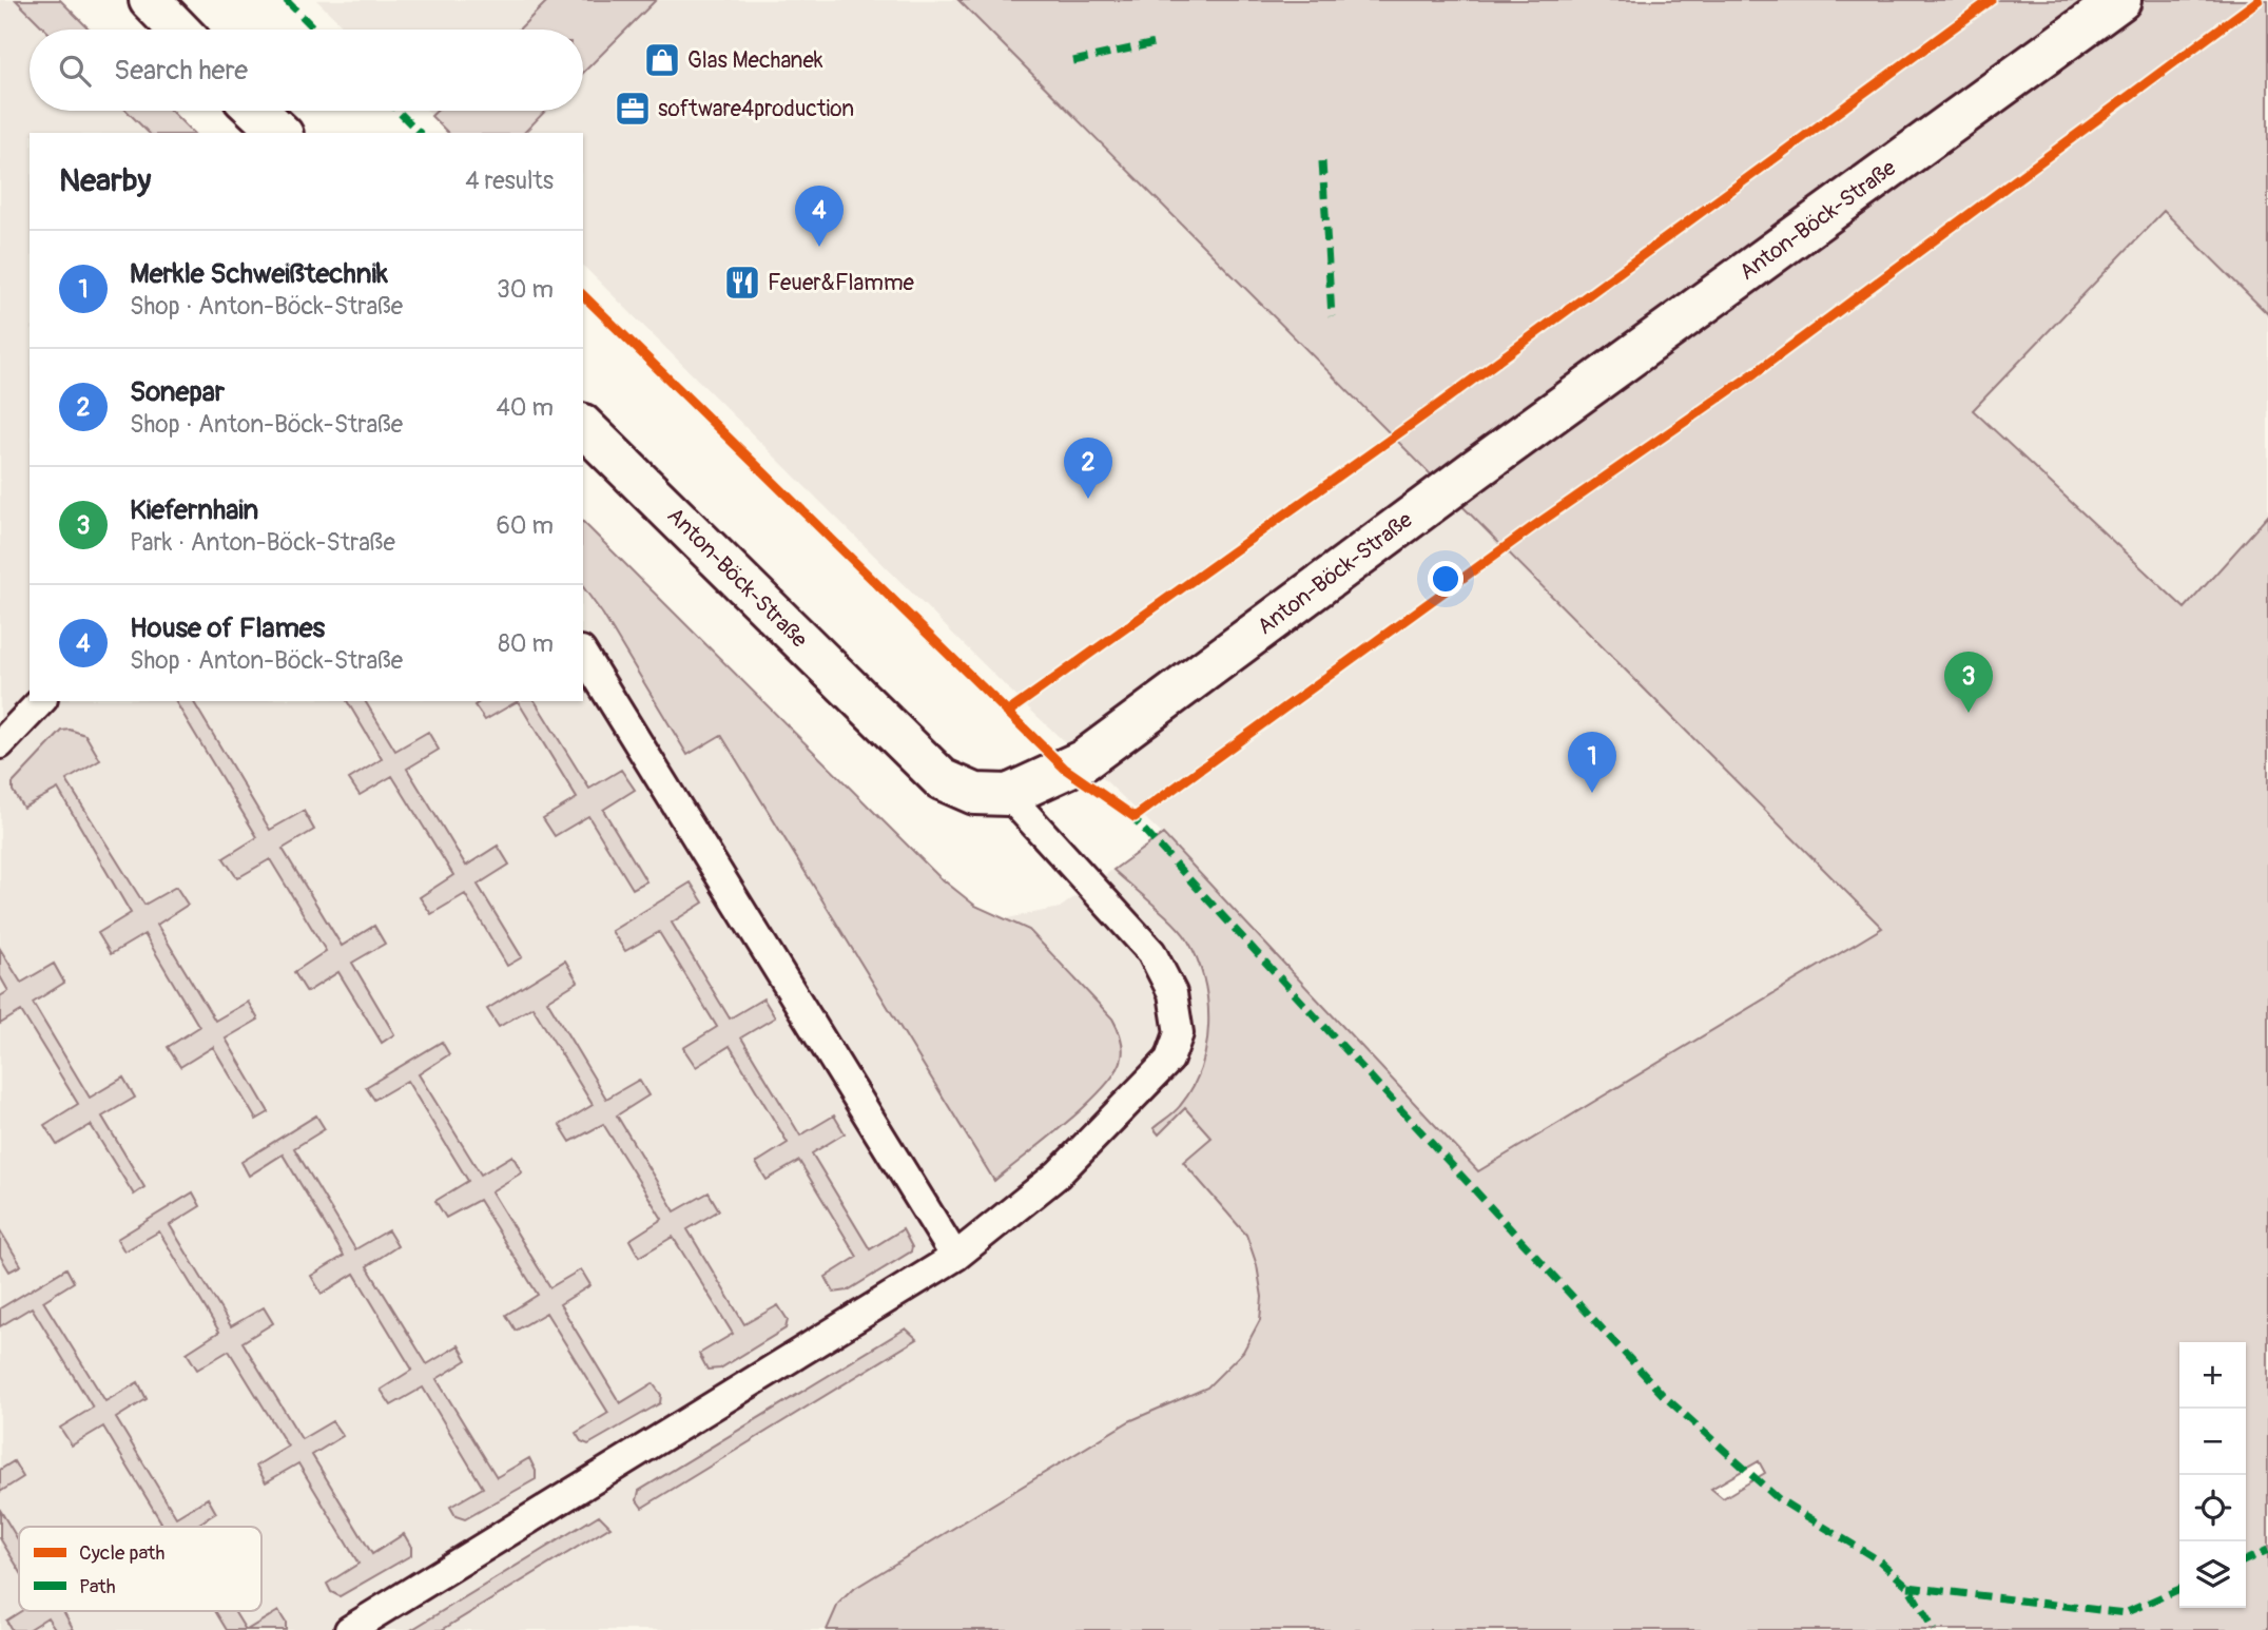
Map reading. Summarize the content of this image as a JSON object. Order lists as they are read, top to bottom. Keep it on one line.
{"streets":{"street":["Anton-Böck-Straße"]},"places":{"shop":["Glas Mechanek"],"office":["software4production"],"restaurant":["Feuer&Flamme"]},"legend":["Cycle path","Path"],"page":{"search":"Search here","heading":["Nearby","4 results"],"pins":["4","2","3","1"],"list":[{"mark":"1","name":"Merkle Schweißtechnik","note":"Shop · Anton-Böck-Straße","value":"30 m"},{"mark":"2","name":"Sonepar","note":"Shop · Anton-Böck-Straße","value":"40 m"},{"mark":"3","name":"Kiefernhain","note":"Park · Anton-Böck-Straße","value":"60 m"},{"mark":"4","name":"House of Flames","note":"Shop · Anton-Böck-Straße","value":"80 m"}],"map_buttons":["+","−"]}}
